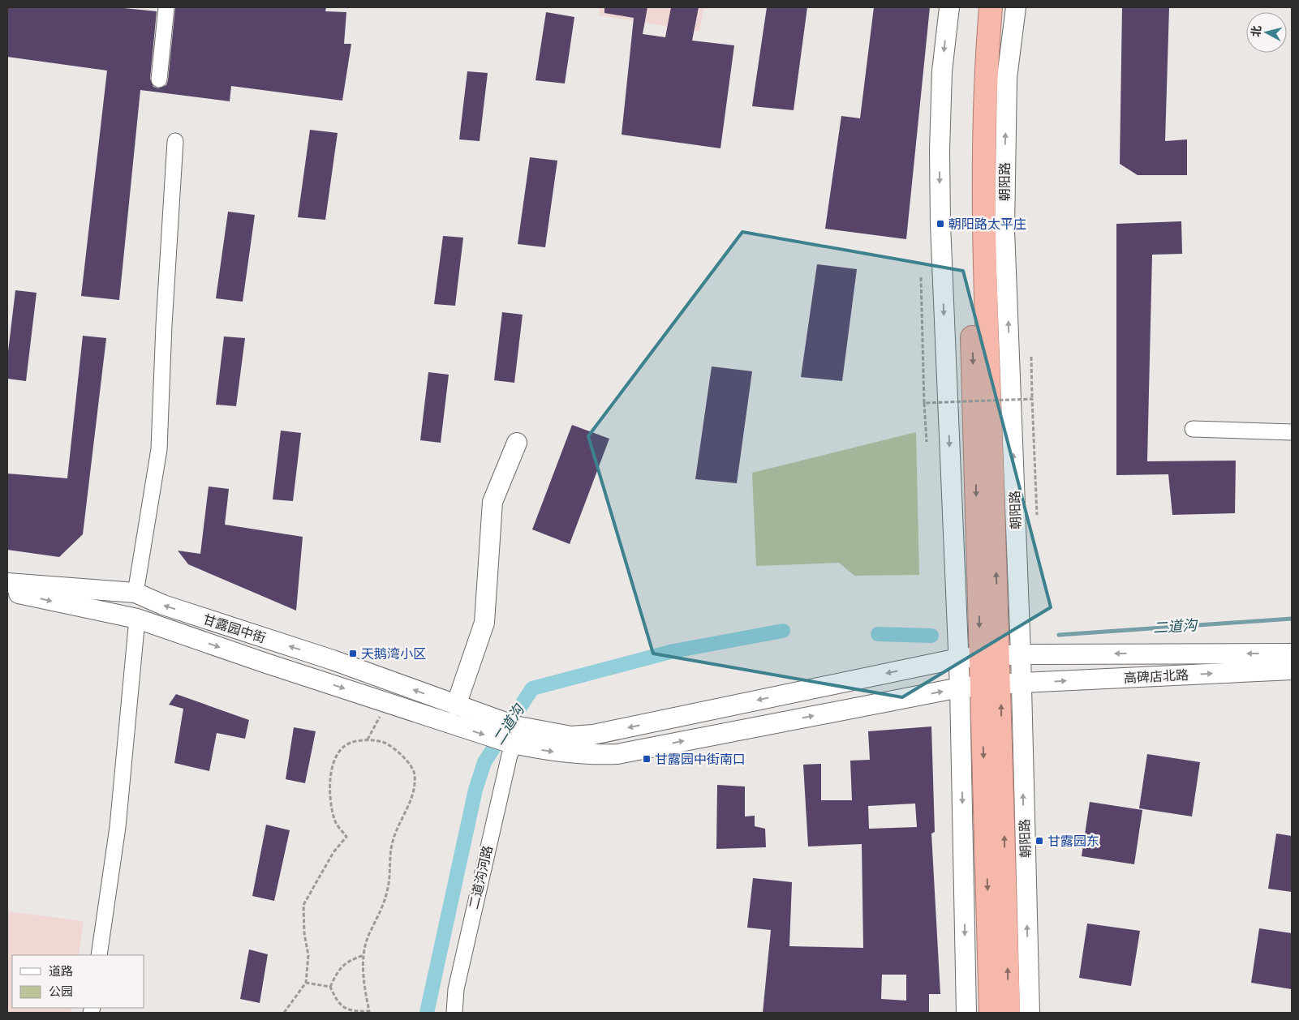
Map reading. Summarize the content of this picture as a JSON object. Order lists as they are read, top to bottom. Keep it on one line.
{"streets":{"highway":["朝阳路"],"street":["甘露园中街","高碑店北路","二道沟河路"]},"crossings":[["朝阳路","高碑店北路"],["甘露园中街","高碑店北路"],["甘露园中街","二道沟河路"],["高碑店北路","二道沟河路"]],"water":["二道沟"],"places":{"transit":["朝阳路太平庄","天鹅湾小区","甘露园中街南口","甘露园东"]},"legend":["道路","公园"],"north":"left"}
